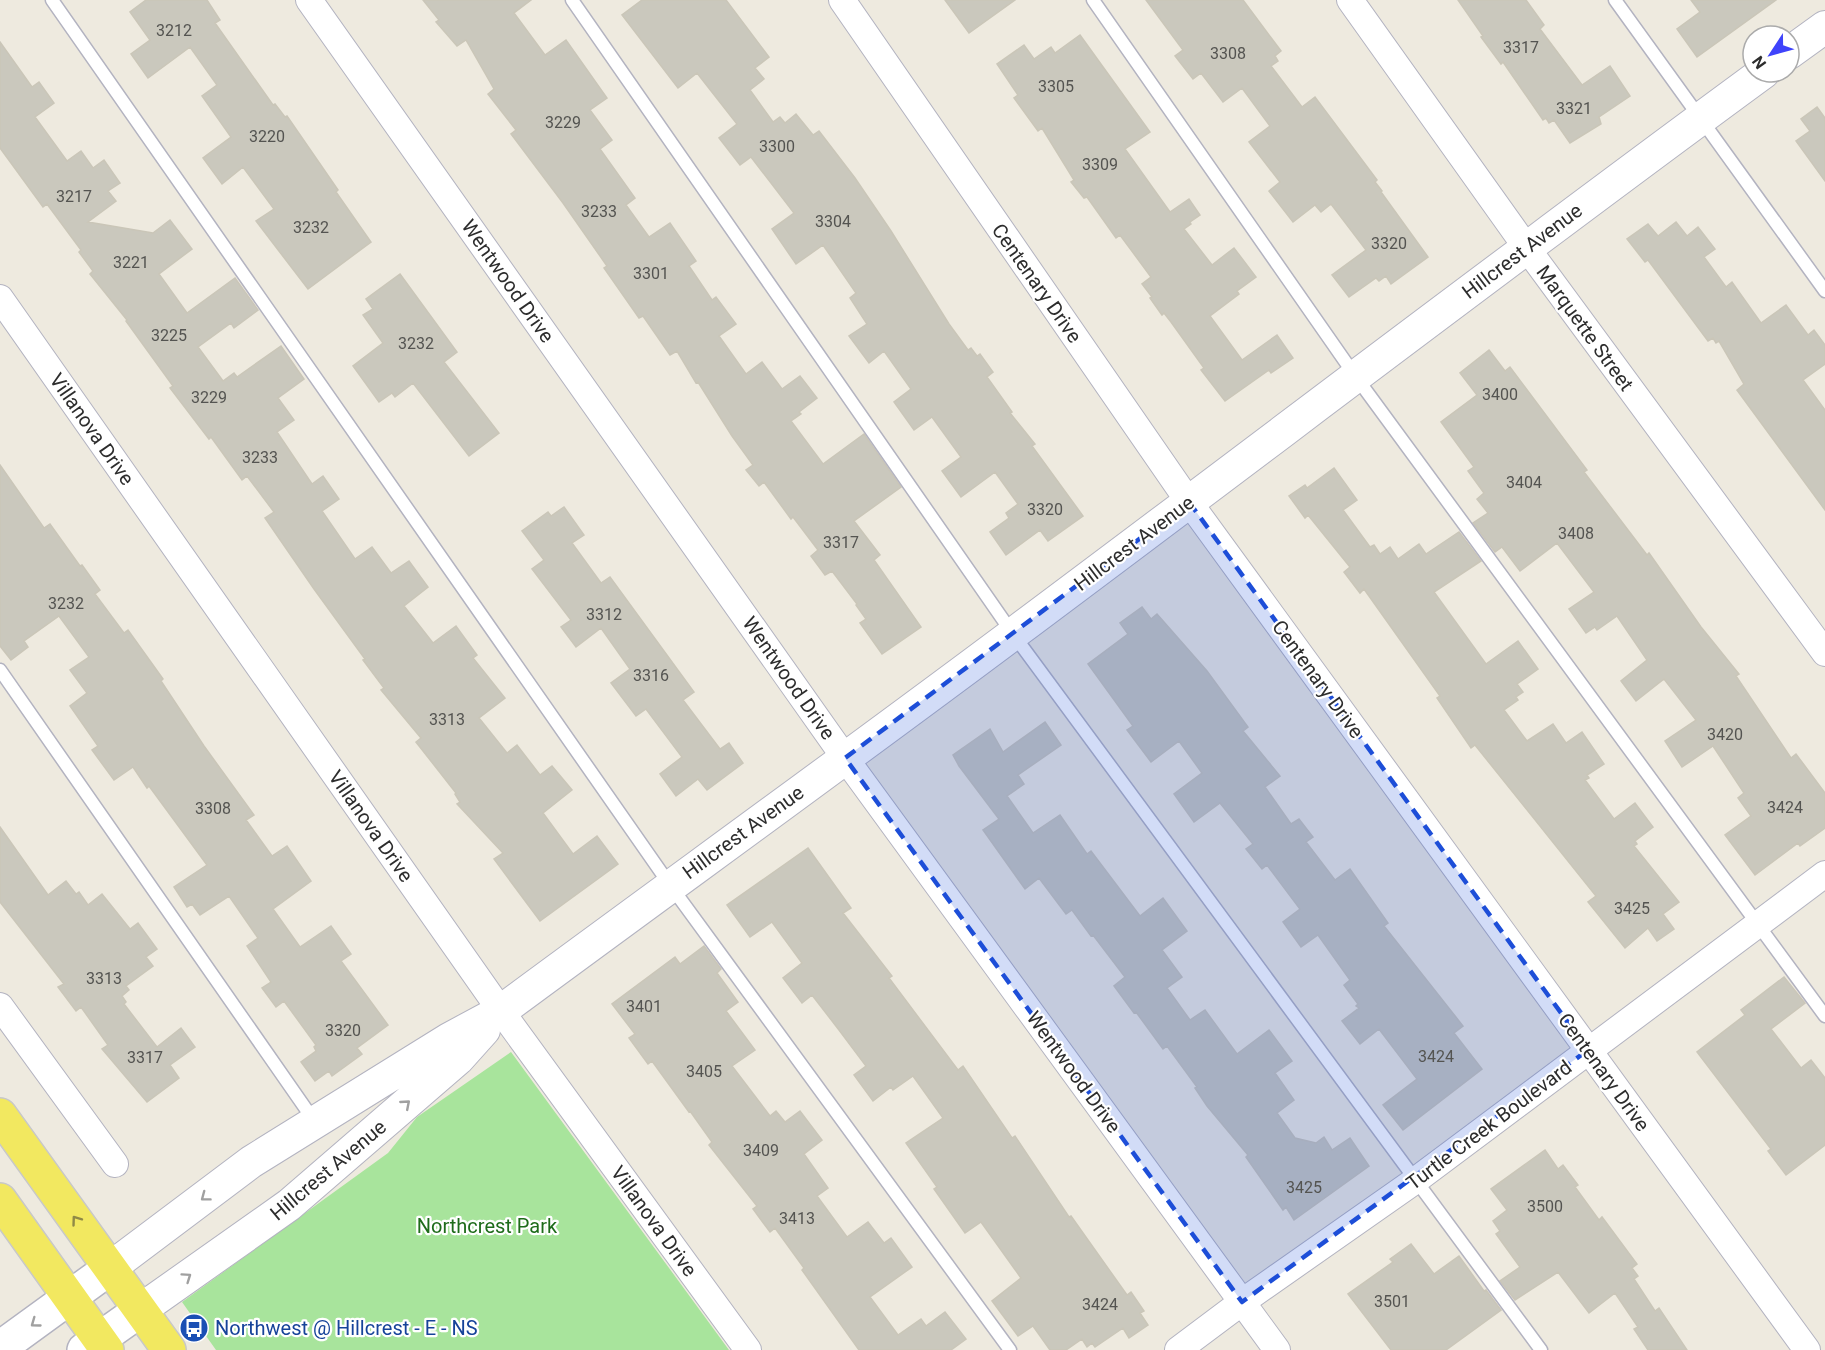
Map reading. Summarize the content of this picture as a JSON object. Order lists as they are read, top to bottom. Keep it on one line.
{"streets":{"street":["Hillcrest Avenue","Wentwood Drive","Centenary Drive","Marquette Street","Villanova Drive","Turtle Creek Boulevard"]},"crossings":[["Hillcrest Avenue","Wentwood Drive"],["Hillcrest Avenue","Centenary Drive"],["Hillcrest Avenue","Marquette Street"],["Hillcrest Avenue","Villanova Drive"],["Wentwood Drive","Turtle Creek Boulevard"],["Centenary Drive","Turtle Creek Boulevard"]],"parks":["Northcrest Park"],"places":{"bus stop":["Northwest @ Hillcrest - E - NS"]},"house_numbers":["3212","3317","3308","3305","3321","3229","3220","3300","3309","3217","3233","3304","3232","3320","3221","3301","3225","3232","3400","3229","3233","3404","3320","3408","3317","3232","3312","3316","3313","3420","3424","3308","3425","3313","3401","3320","3424","3317","3405","3409","3425","3500","3413","3501","3424"],"north":"bottom left"}
